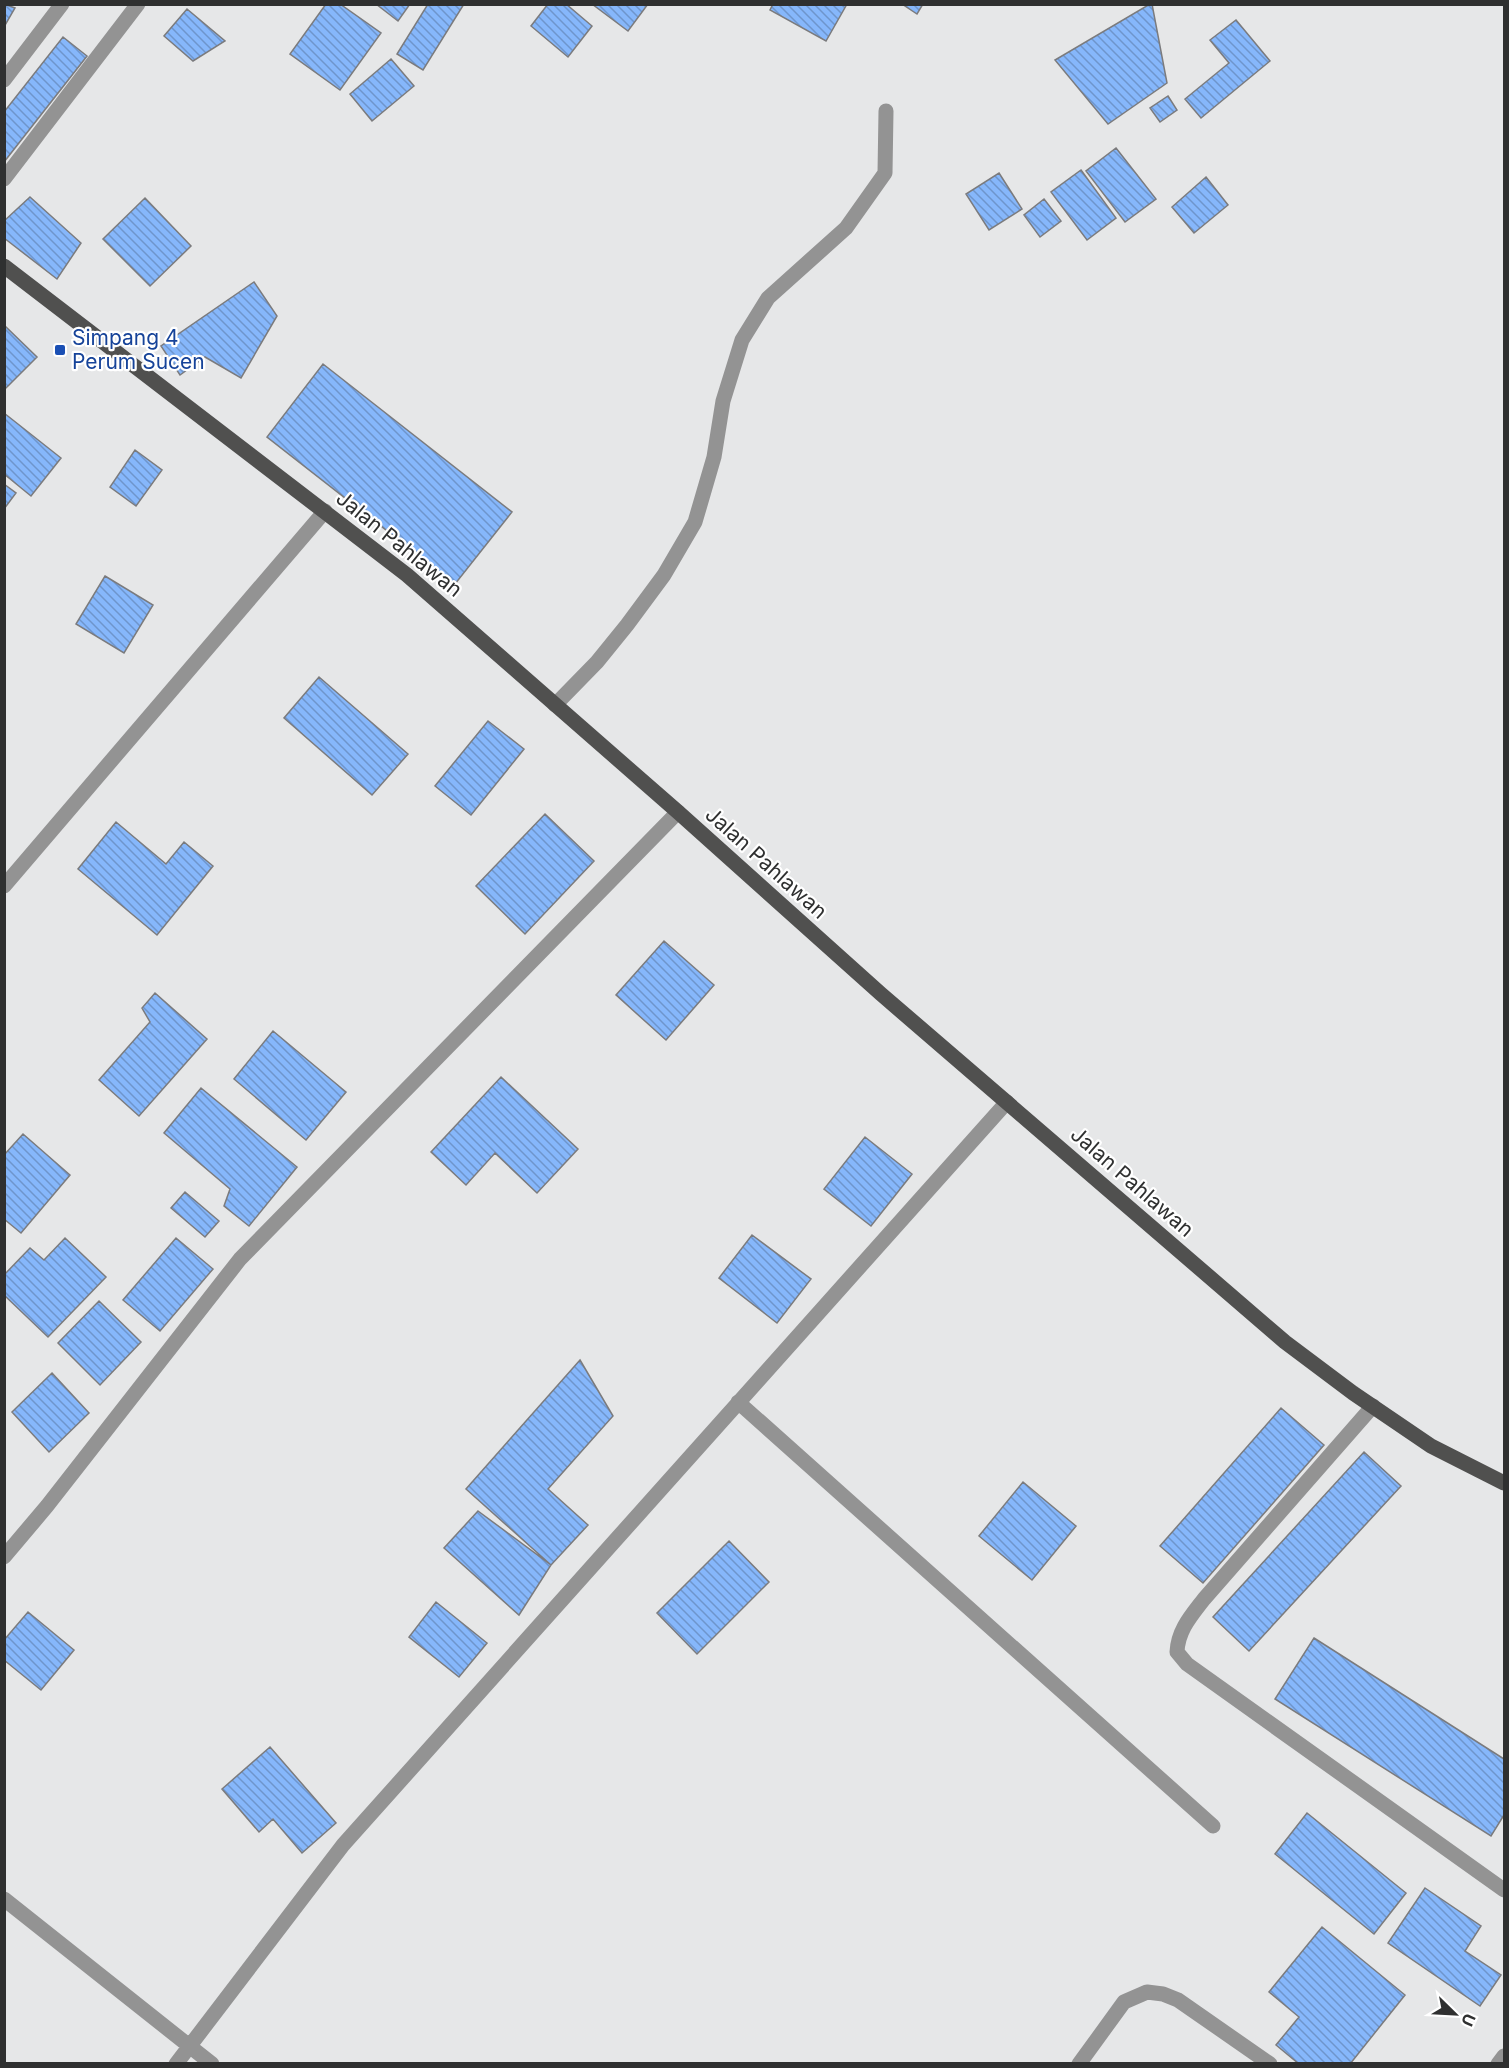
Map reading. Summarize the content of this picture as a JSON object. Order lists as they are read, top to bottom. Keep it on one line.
{"streets":{"main road":["Jalan Pahlawan"]},"places":{"transit":["Simpang 4 Perum Sucen"]},"north":"bottom right"}
